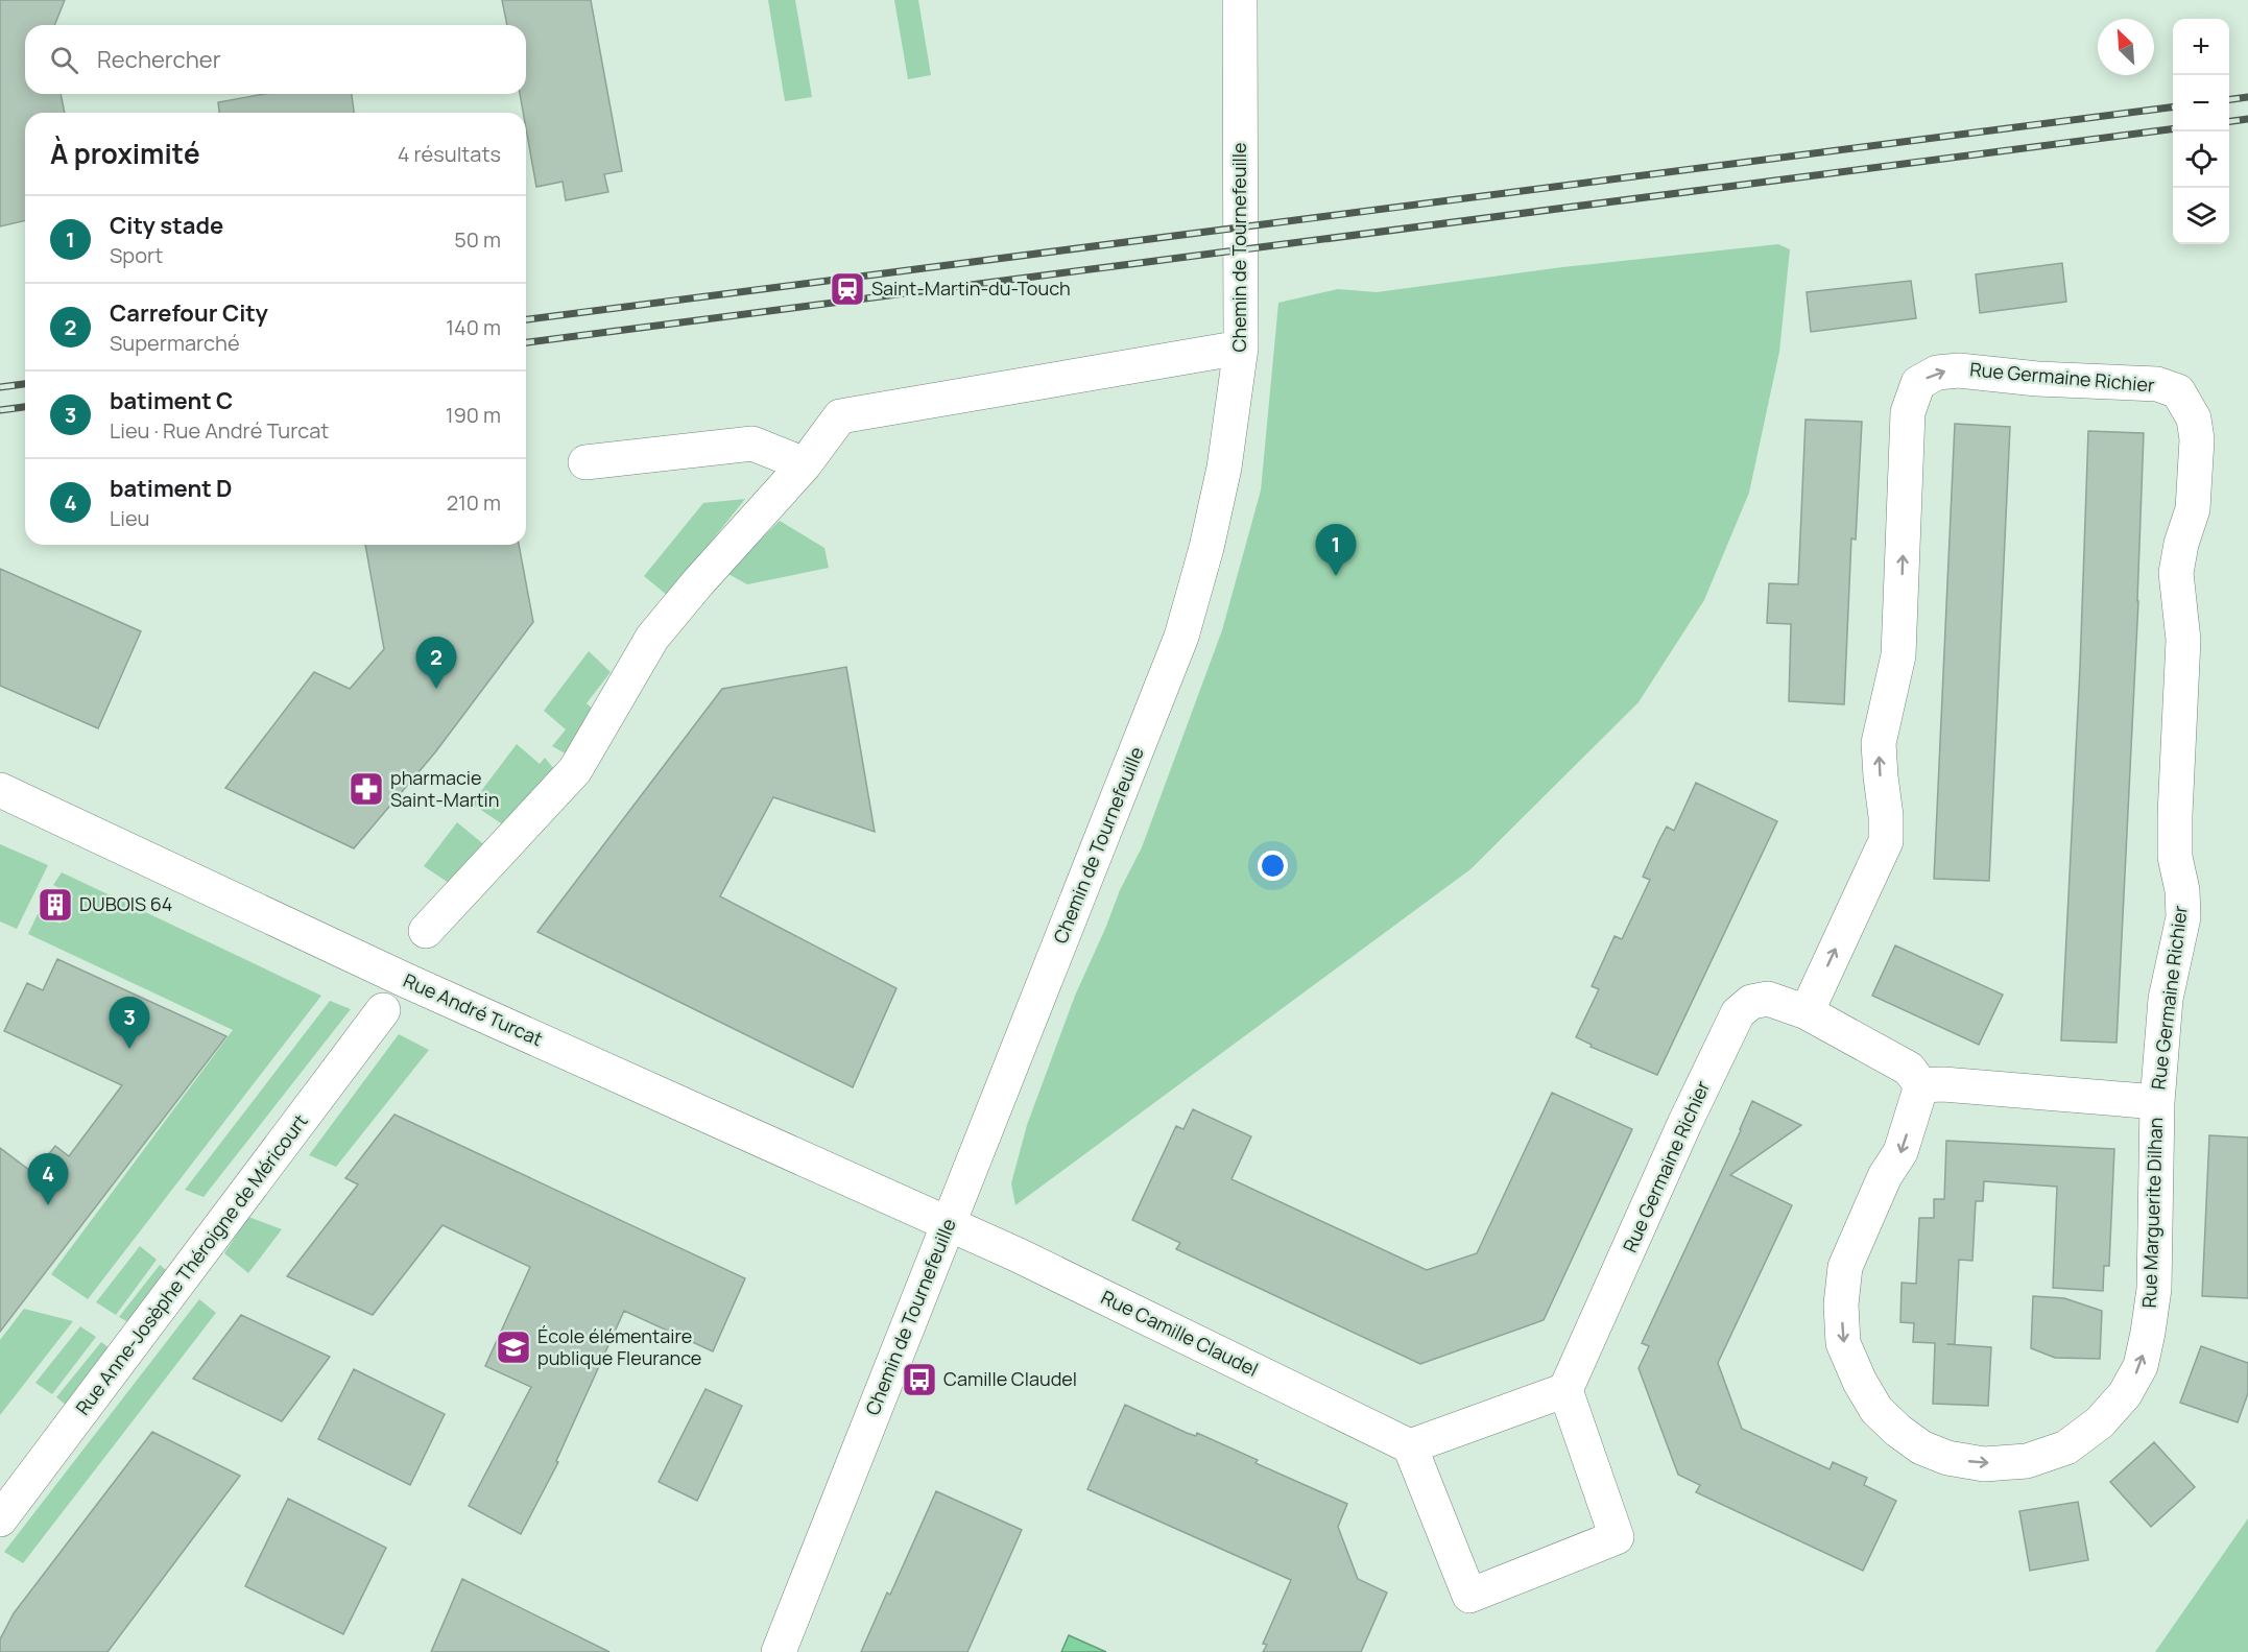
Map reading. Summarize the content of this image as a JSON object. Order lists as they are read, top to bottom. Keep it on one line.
{"streets":{"street":["Chemin de Tournefeuille","Rue Germaine Richier","Rue André Turcat","Rue Marguerite Dilhan","Rue Anne-Josèphe Théroigne de Méricourt","Rue Camille Claudel"]},"crossings":[["Chemin de Tournefeuille","Rue André Turcat"],["Chemin de Tournefeuille","Rue Camille Claudel"],["Rue Germaine Richier","Rue Marguerite Dilhan"],["Rue André Turcat","Rue Camille Claudel"]],"places":{"station":["Saint-Martin-du-Touch"],"pharmacy":["pharmacie Saint-Martin"],"building":["DUBOIS 64"],"school or university":["École élémentaire publique Fleurance"],"bus stop":["Camille Claudel"]},"north":"top left","page":{"map_buttons":["+","−"],"search":"Rechercher","heading":["À proximité","4 résultats"],"list":[{"mark":"1","name":"City stade","note":"Sport","value":"50 m"},{"mark":"2","name":"Carrefour City","note":"Supermarché","value":"140 m"},{"mark":"3","name":"batiment C","note":"Lieu · Rue André Turcat","value":"190 m"},{"mark":"4","name":"batiment D","note":"Lieu","value":"210 m"}],"pins":["1","2","3","4"]}}
